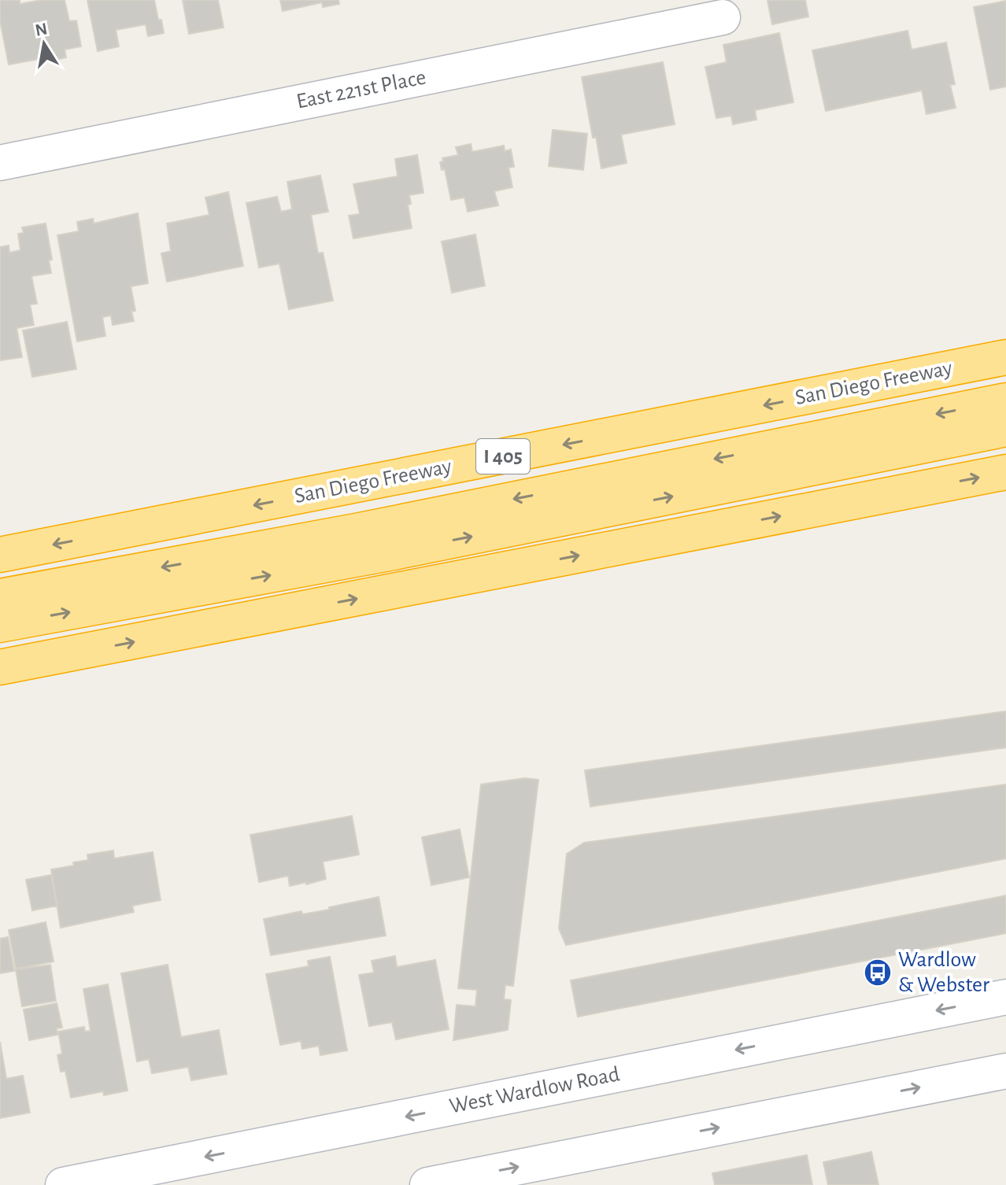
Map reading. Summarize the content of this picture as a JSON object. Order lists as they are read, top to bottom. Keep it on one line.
{"streets":{"highway":["San Diego Freeway","I 405"],"main road":["East 221st Place","West Wardlow Road"]},"places":{"bus stop":["Wardlow & Webster"]},"north":"top"}
